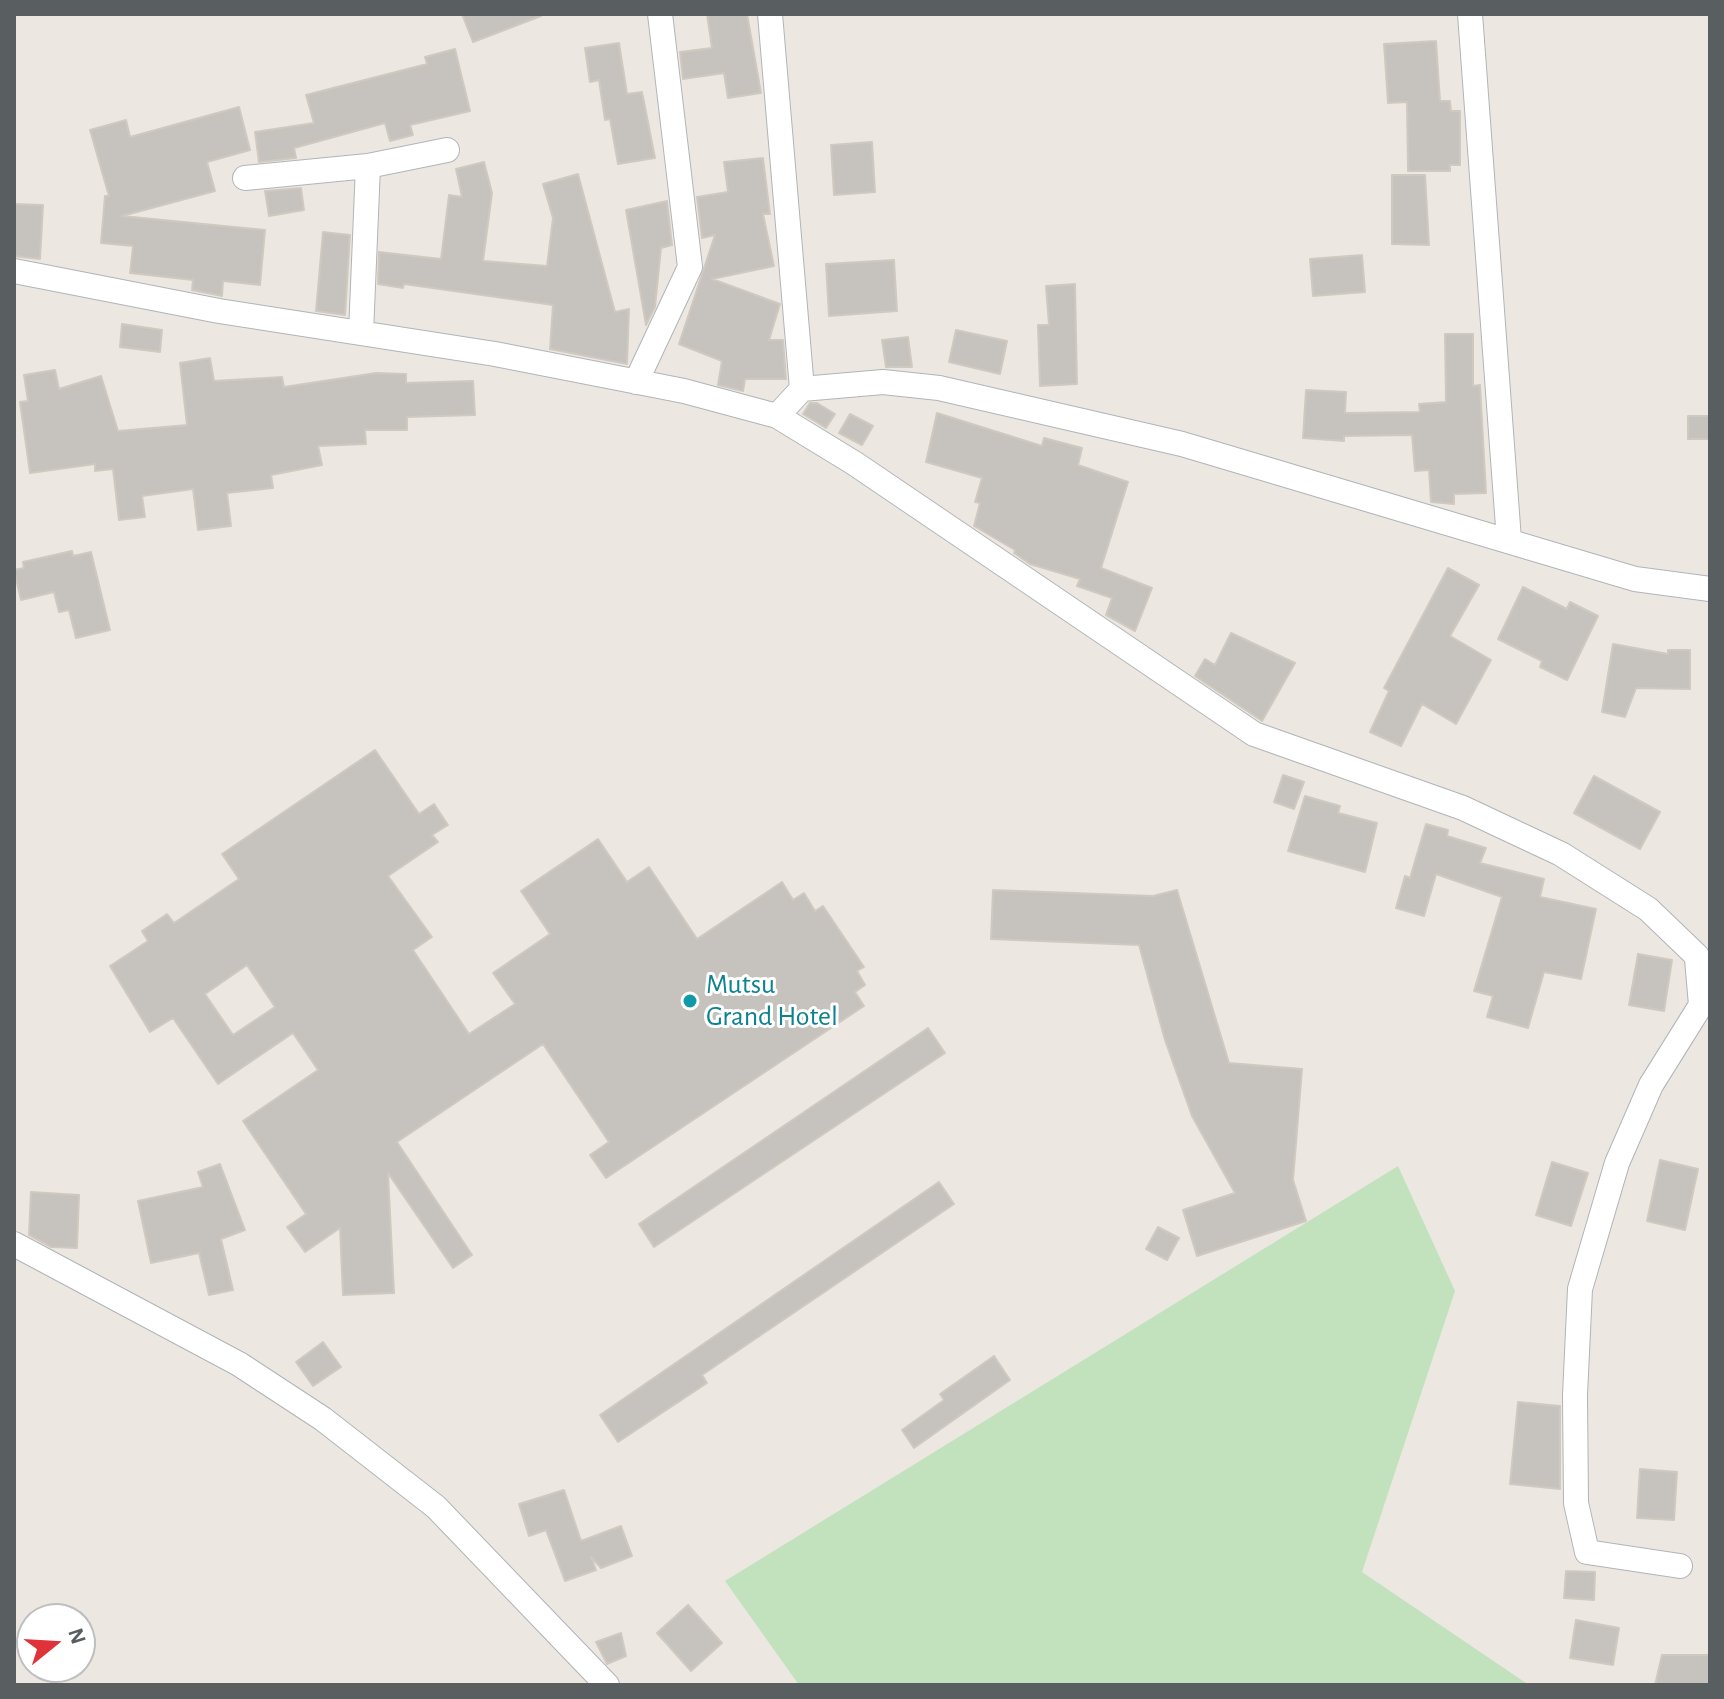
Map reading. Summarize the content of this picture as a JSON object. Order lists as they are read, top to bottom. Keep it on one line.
{"places":["Mutsu Grand Hotel"],"north":"right"}
